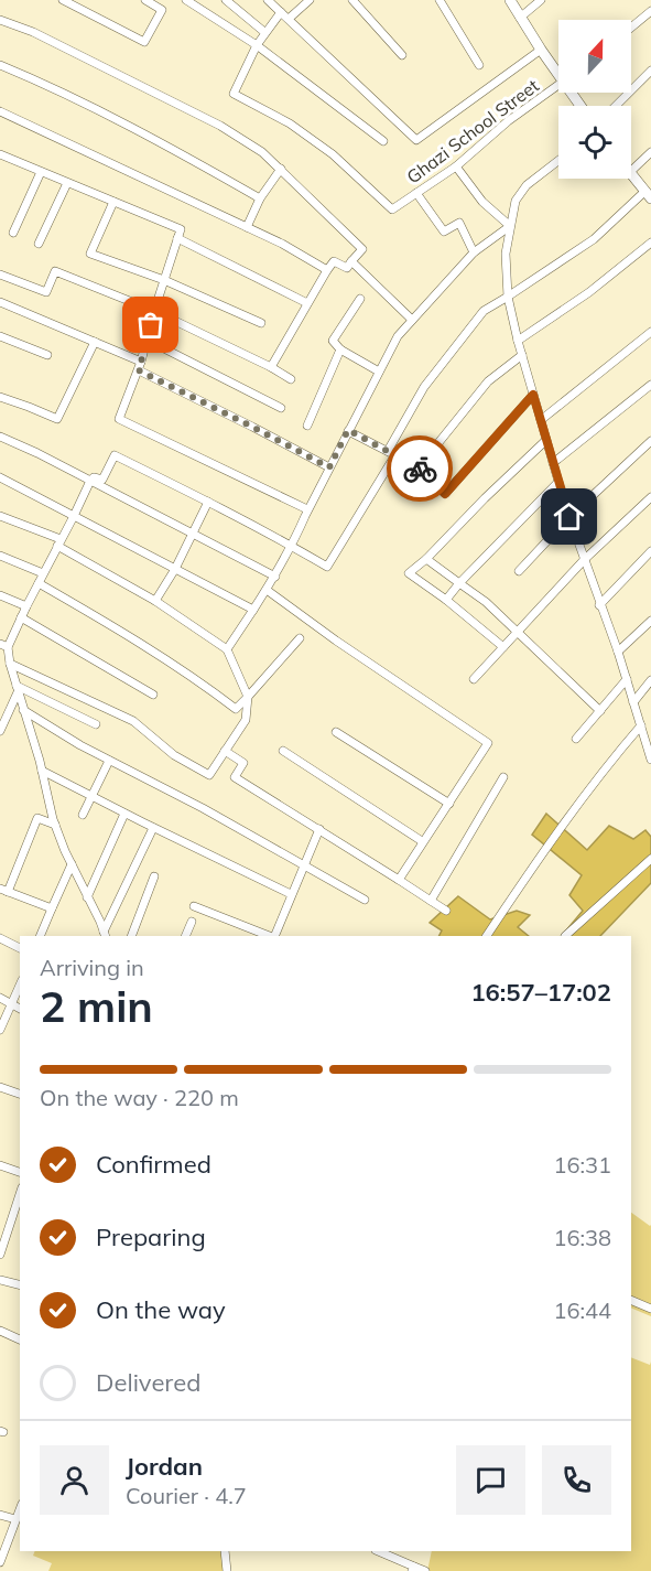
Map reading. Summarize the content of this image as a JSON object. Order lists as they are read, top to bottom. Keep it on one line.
{"streets":{"street":["Ghazi School Street"]},"north":"top","page":{"heading":["2 min","Arriving in","16:57–17:02"],"panel":["Jordan","Courier · 4.7"],"bar":"On the way · 220 m","list":[["Confirmed","16:31"],["Preparing","16:38"],["On the way","16:44"],"Delivered"]}}
